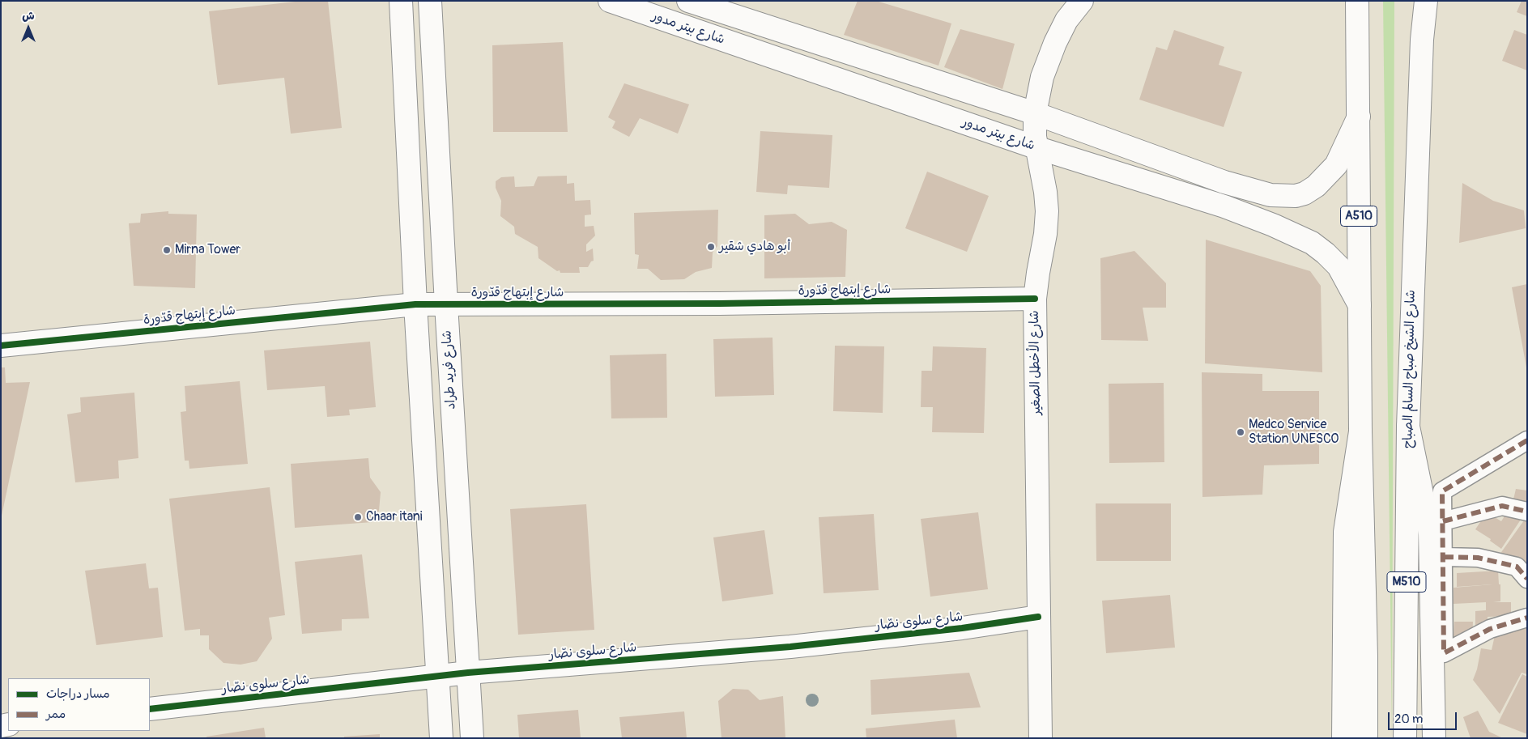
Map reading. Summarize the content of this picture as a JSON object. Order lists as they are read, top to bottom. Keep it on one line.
{"streets":{"main road":["شارع بيتر مدور","A510","شارع إبتهاج قدّورة","شارع الأخطل الصغير","شارع الشيخ صباح السالم الصباح","شارع فريد طراد","M510","شارع سلوى نصّار"]},"crossings":[["شارع بيتر مدور","A510"],["شارع بيتر مدور","شارع الأخطل الصغير"],["شارع إبتهاج قدّورة","شارع الأخطل الصغير"],["شارع إبتهاج قدّورة","شارع فريد طراد"],["شارع الأخطل الصغير","شارع سلوى نصّار"],["شارع فريد طراد","شارع سلوى نصّار"]],"places":["أبو هادي شقير","Mirna Tower","Medco Service Station UNESCO","Chaar itani"],"legend":["مسار دراجات","ممر"],"scale_bar":"20 m","north":"top"}
